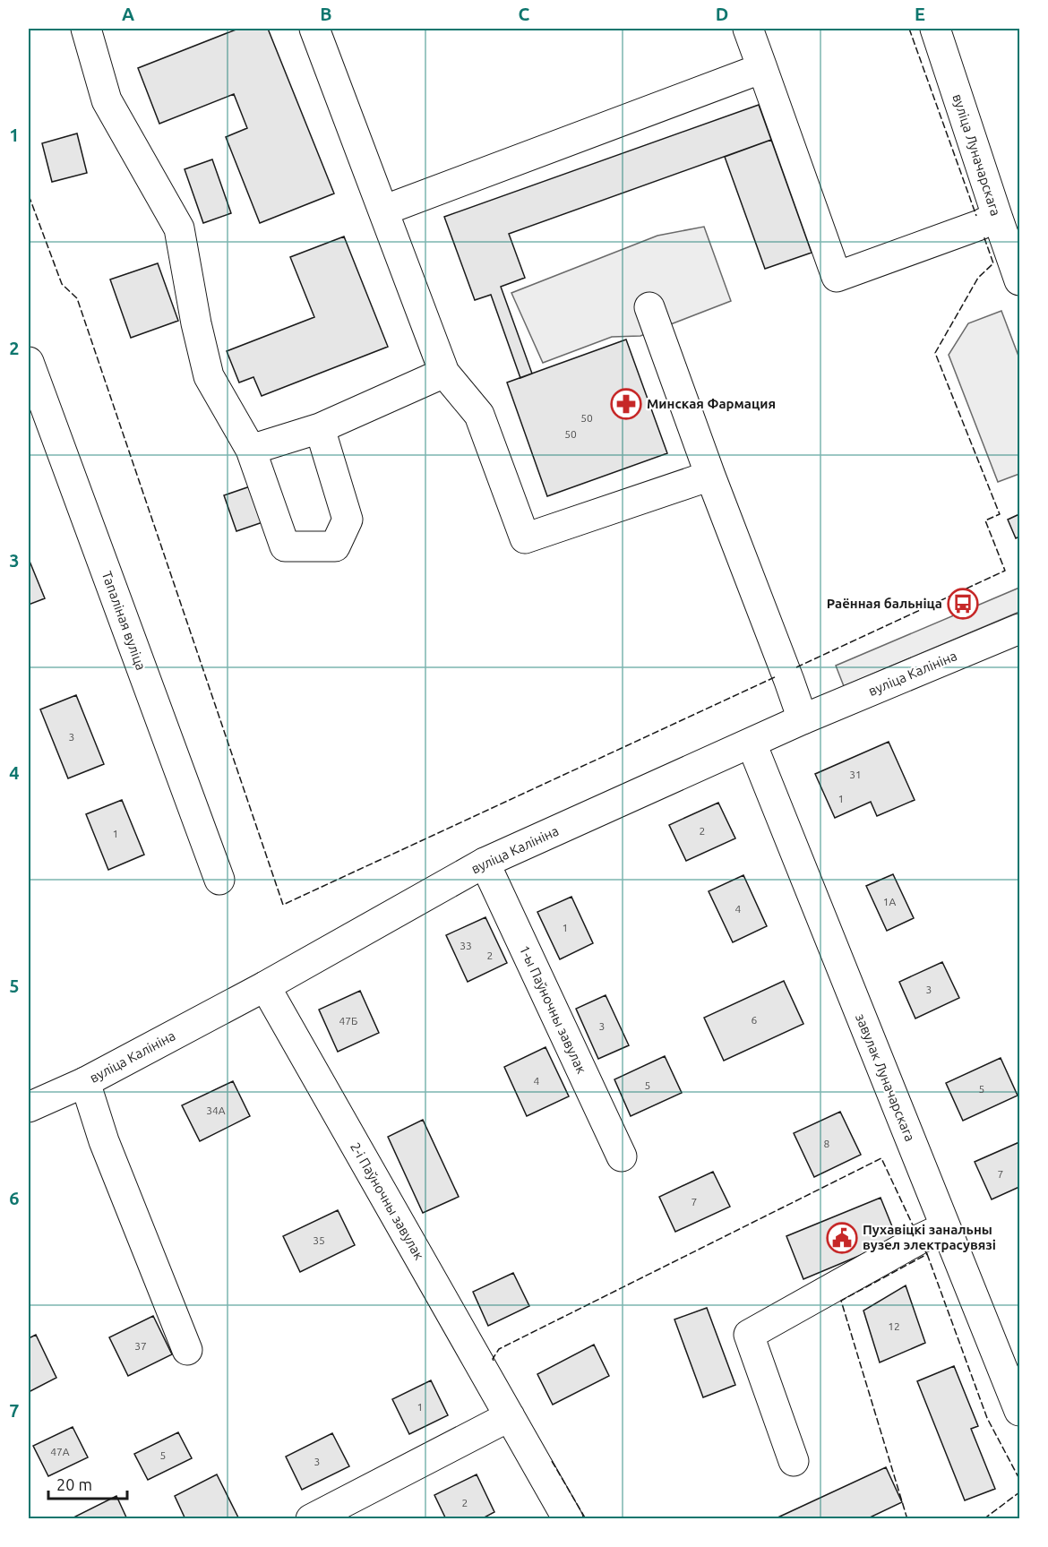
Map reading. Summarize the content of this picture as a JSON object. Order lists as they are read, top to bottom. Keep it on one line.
{"streets":{"street":["вуліца Луначарскага","Тапаліная вуліца","вуліца Калініна","1-ы Паўночны завулак","завулак Луначарскага","2-і Паўночны завулак"]},"crossings":[["вуліца Калініна","1-ы Паўночны завулак"],["вуліца Калініна","завулак Луначарскага"],["вуліца Калініна","2-і Паўночны завулак"]],"places":{"pharmacy":["Минская Фармация"],"bus stop":["Раённая бальніца"],"public building":["Пухавіцкі занальны вузел электрасувязі"]},"house_numbers":["50","50","3","31","1","2","1","1А","4","1","33","2","3","6","47Б","3","4","5","5","34А","8","7","7","35","12","37","1","47А","5","3","2"],"scale_bar":"20 m","grid":{"columns":["A","B","C","D","E"],"rows":["1","2","3","4","5","6","7"]}}
